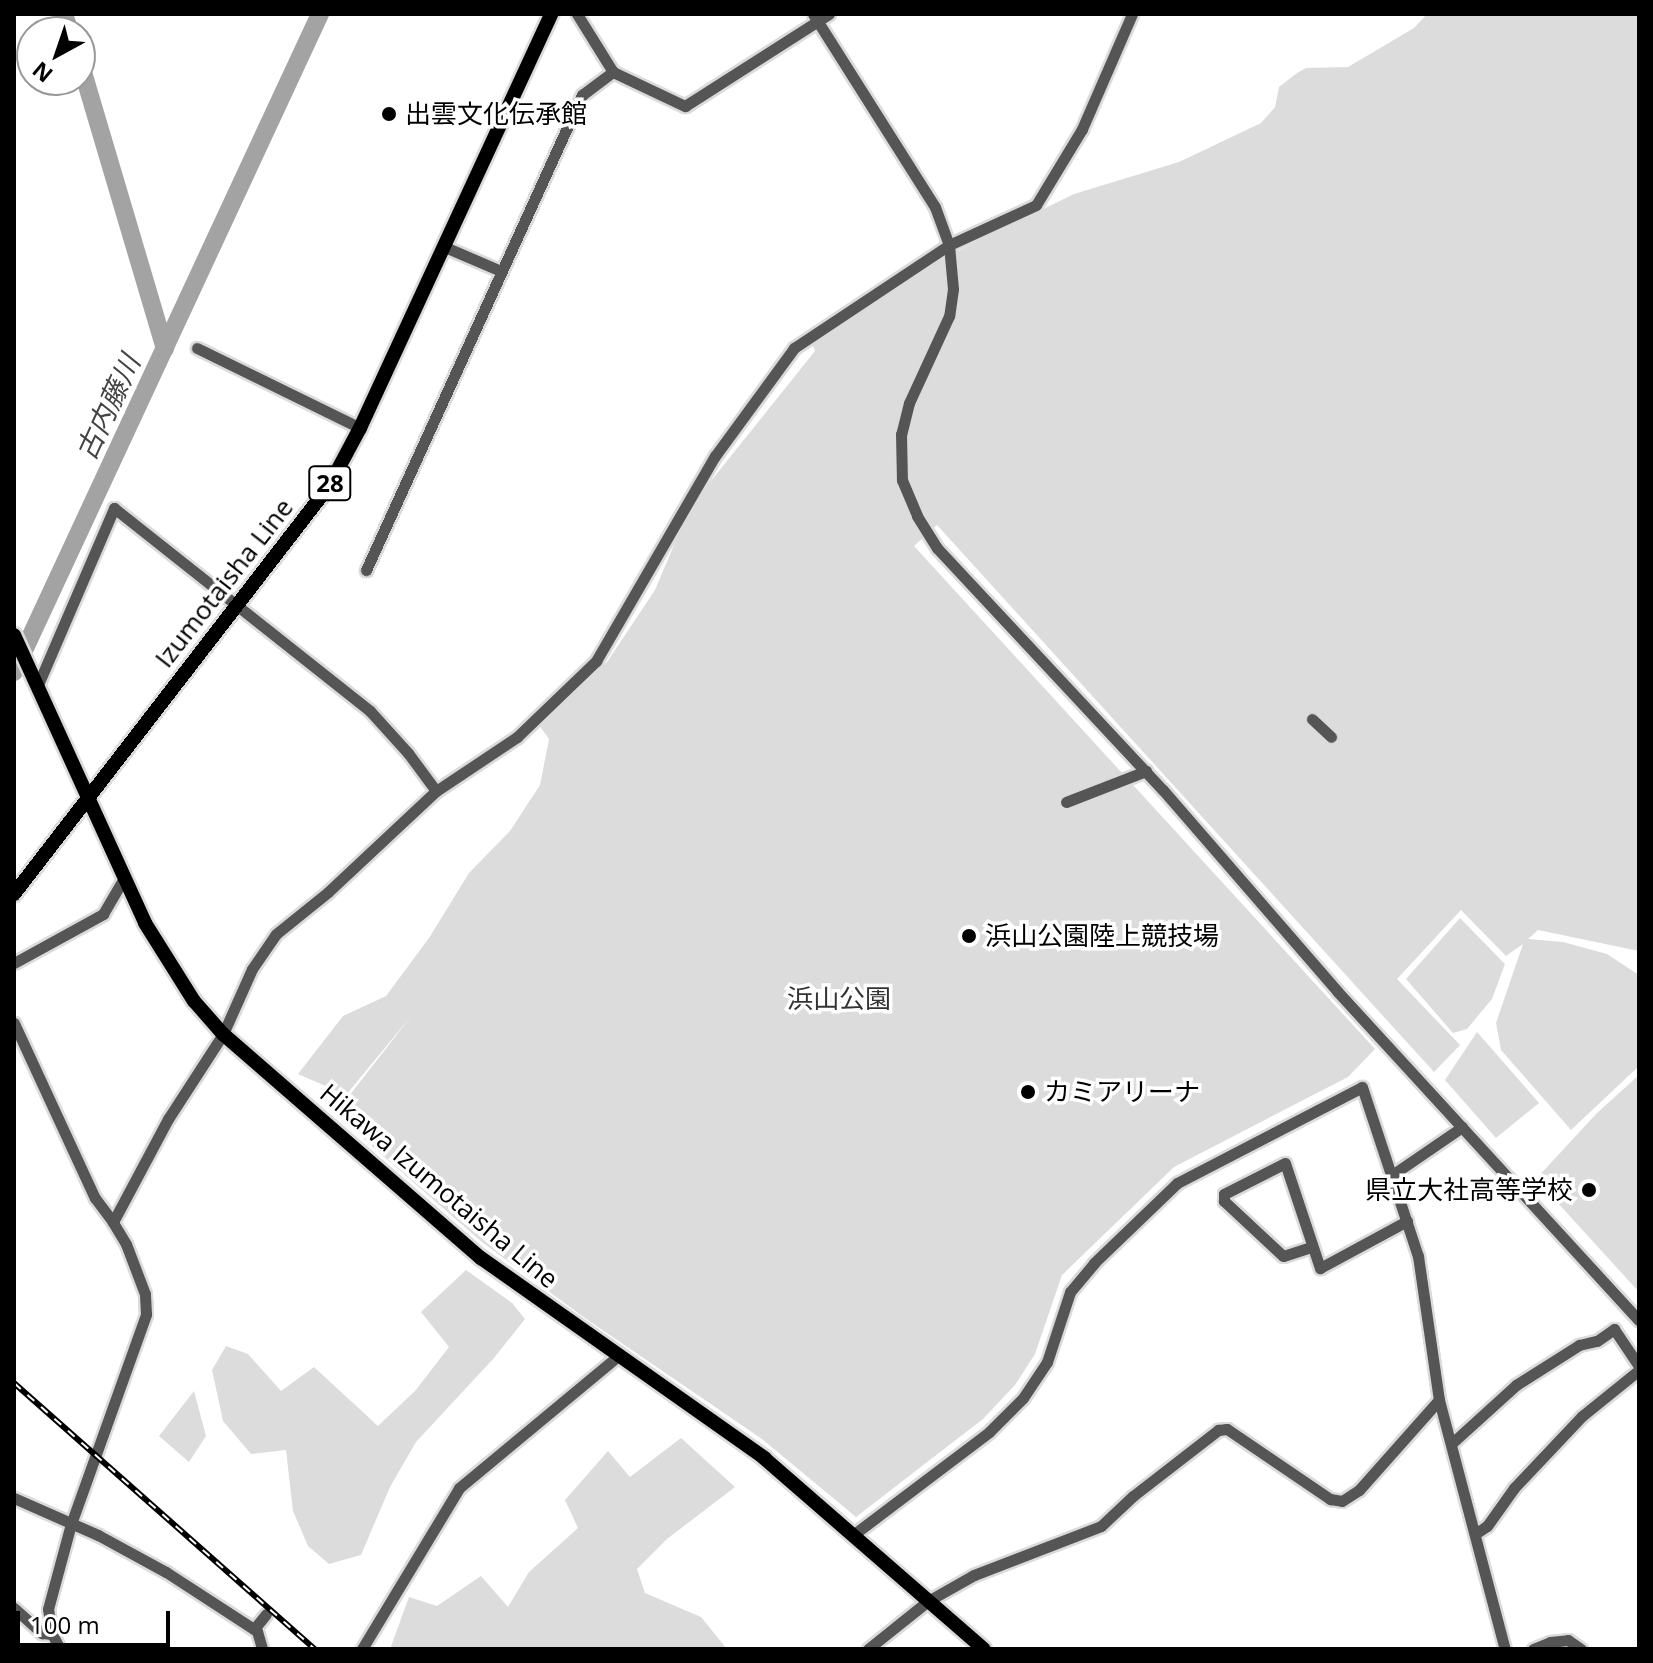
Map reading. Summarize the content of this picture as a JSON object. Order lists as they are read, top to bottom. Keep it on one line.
{"streets":{"main road":["28","Izumotaisha Line","Hikawa Izumotaisha Line"]},"crossings":[["Izumotaisha Line","Hikawa Izumotaisha Line"]],"water":["古内藤川"],"parks":["浜山公園"],"places":["出雲文化伝承館","浜山公園陸上競技場","カミアリーナ","県立大社高等学校"],"scale_bar":"100 m","north":"bottom left"}
